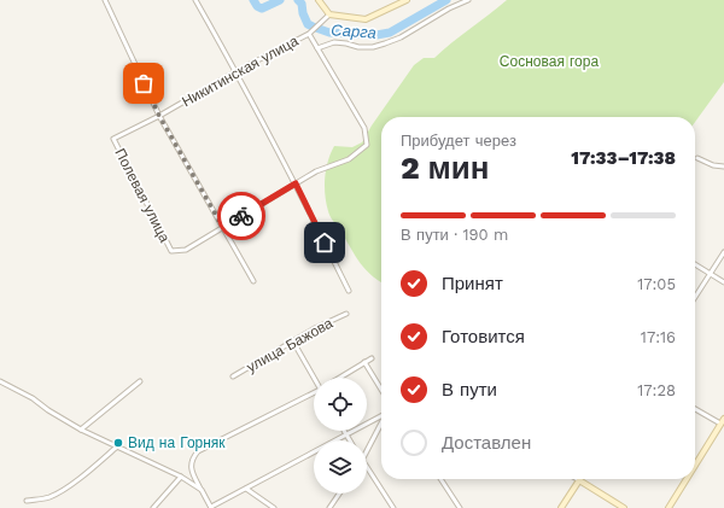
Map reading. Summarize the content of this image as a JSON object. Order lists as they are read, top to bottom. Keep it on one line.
{"streets":{"street":["Никитинская улица","Полевая улица","улица Бажова"]},"crossings":[["Никитинская улица","Полевая улица"]],"water":["Сарга"],"parks":["Сосновая гора"],"places":["Вид на Горняк"],"page":{"heading":["2 мин","Прибудет через","17:33–17:38"],"bar":"В пути · 190 m","list":[["Принят","17:05"],["Готовится","17:16"],["В пути","17:28"],"Доставлен"]}}
